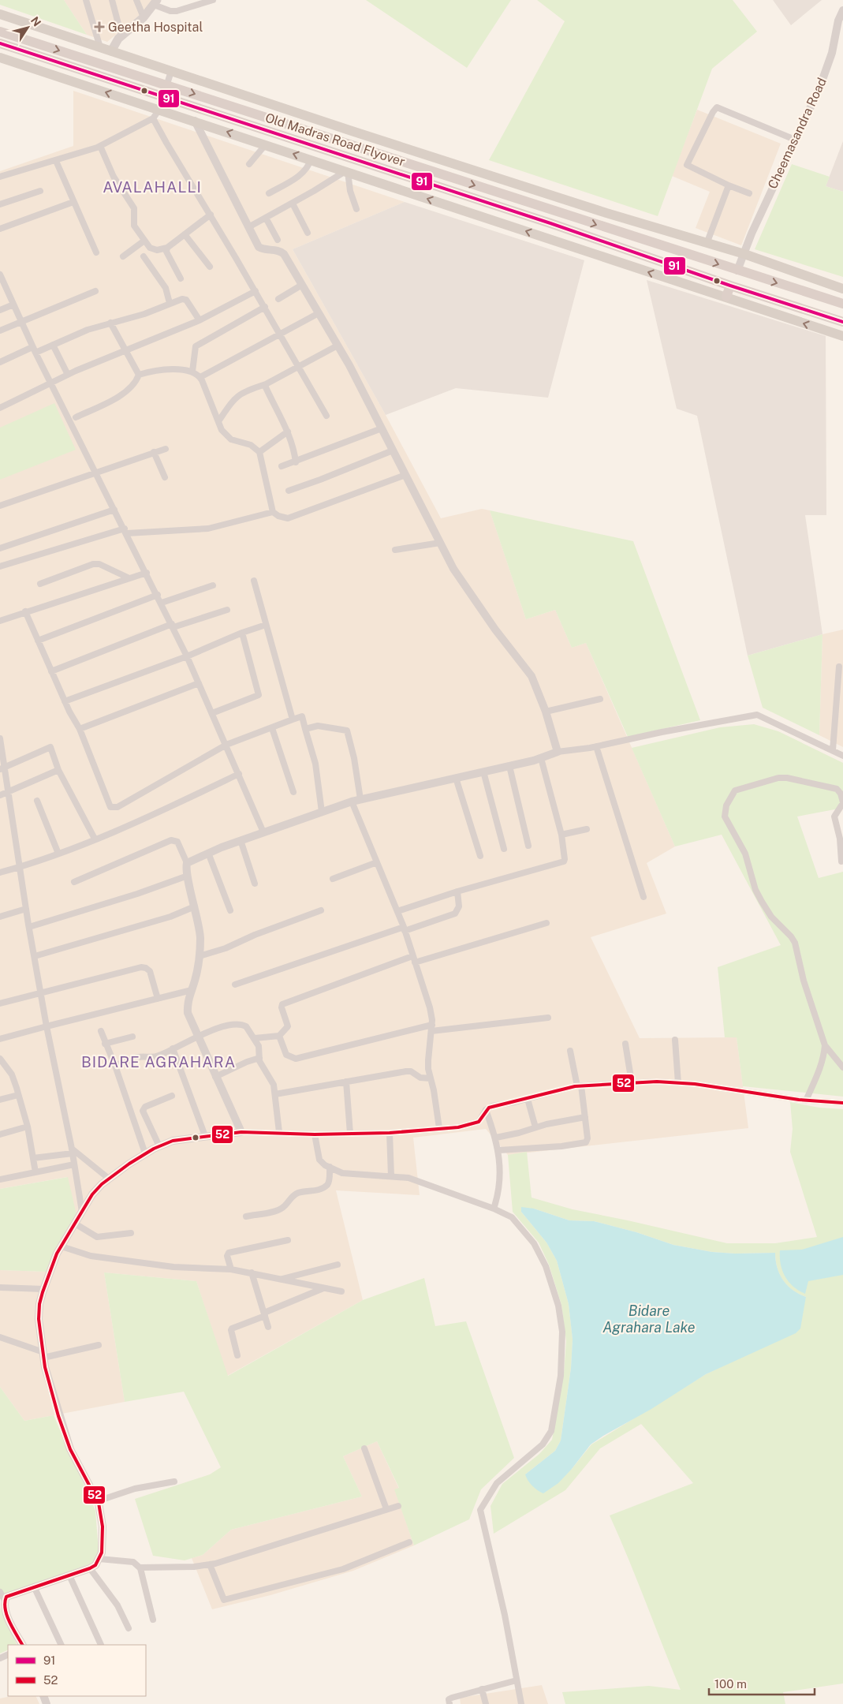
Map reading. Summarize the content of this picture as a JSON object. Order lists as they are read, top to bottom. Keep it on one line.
{"streets":{"highway":["Old Madras Road Flyover"],"street":["Cheemasandra Road"]},"crossings":[["Cheemasandra Road","Old Madras Road Flyover"]],"districts":["AVALAHALLI","BIDARE AGRAHARA"],"water":["Bidare Agrahara Lake"],"places":{"health":["Geetha Hospital"]},"lines":["transit line 91","transit line 52"],"legend":["91","52"],"scale_bar":"100 m","north":"top right"}
